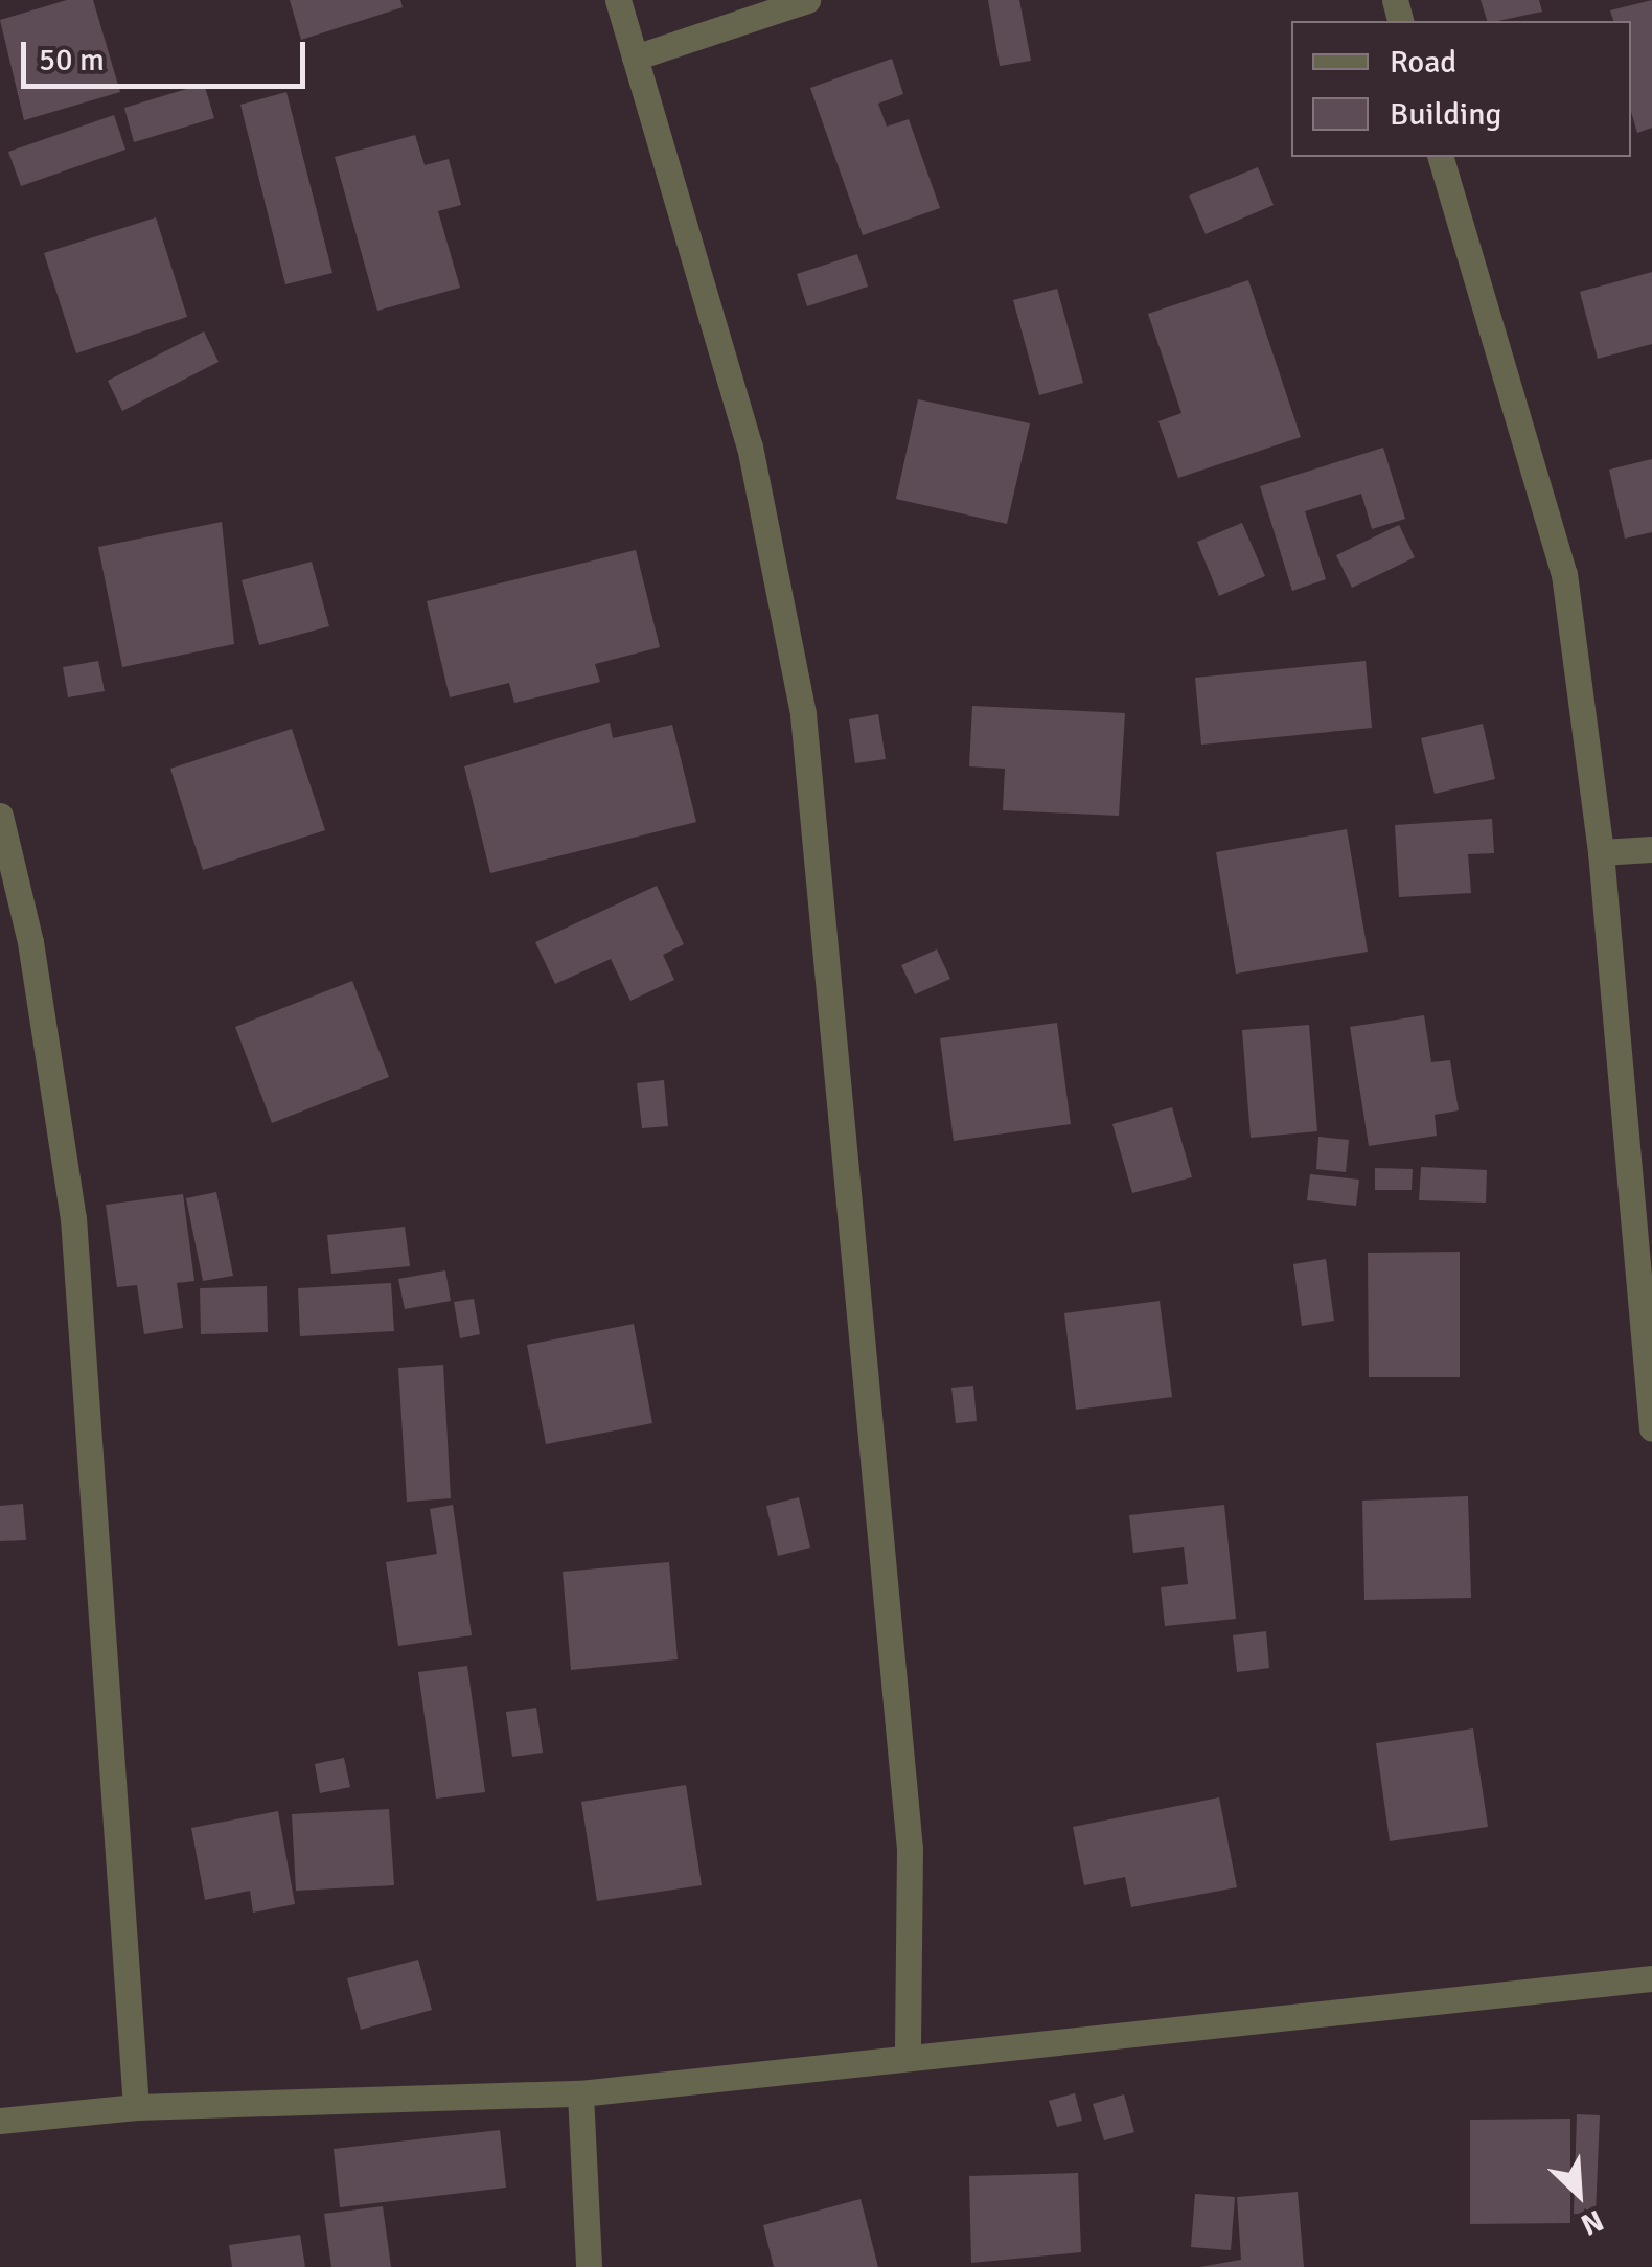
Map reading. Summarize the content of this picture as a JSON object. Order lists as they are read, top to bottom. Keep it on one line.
{"legend":["Road","Building"],"scale_bar":"50 m","north":"bottom right"}
